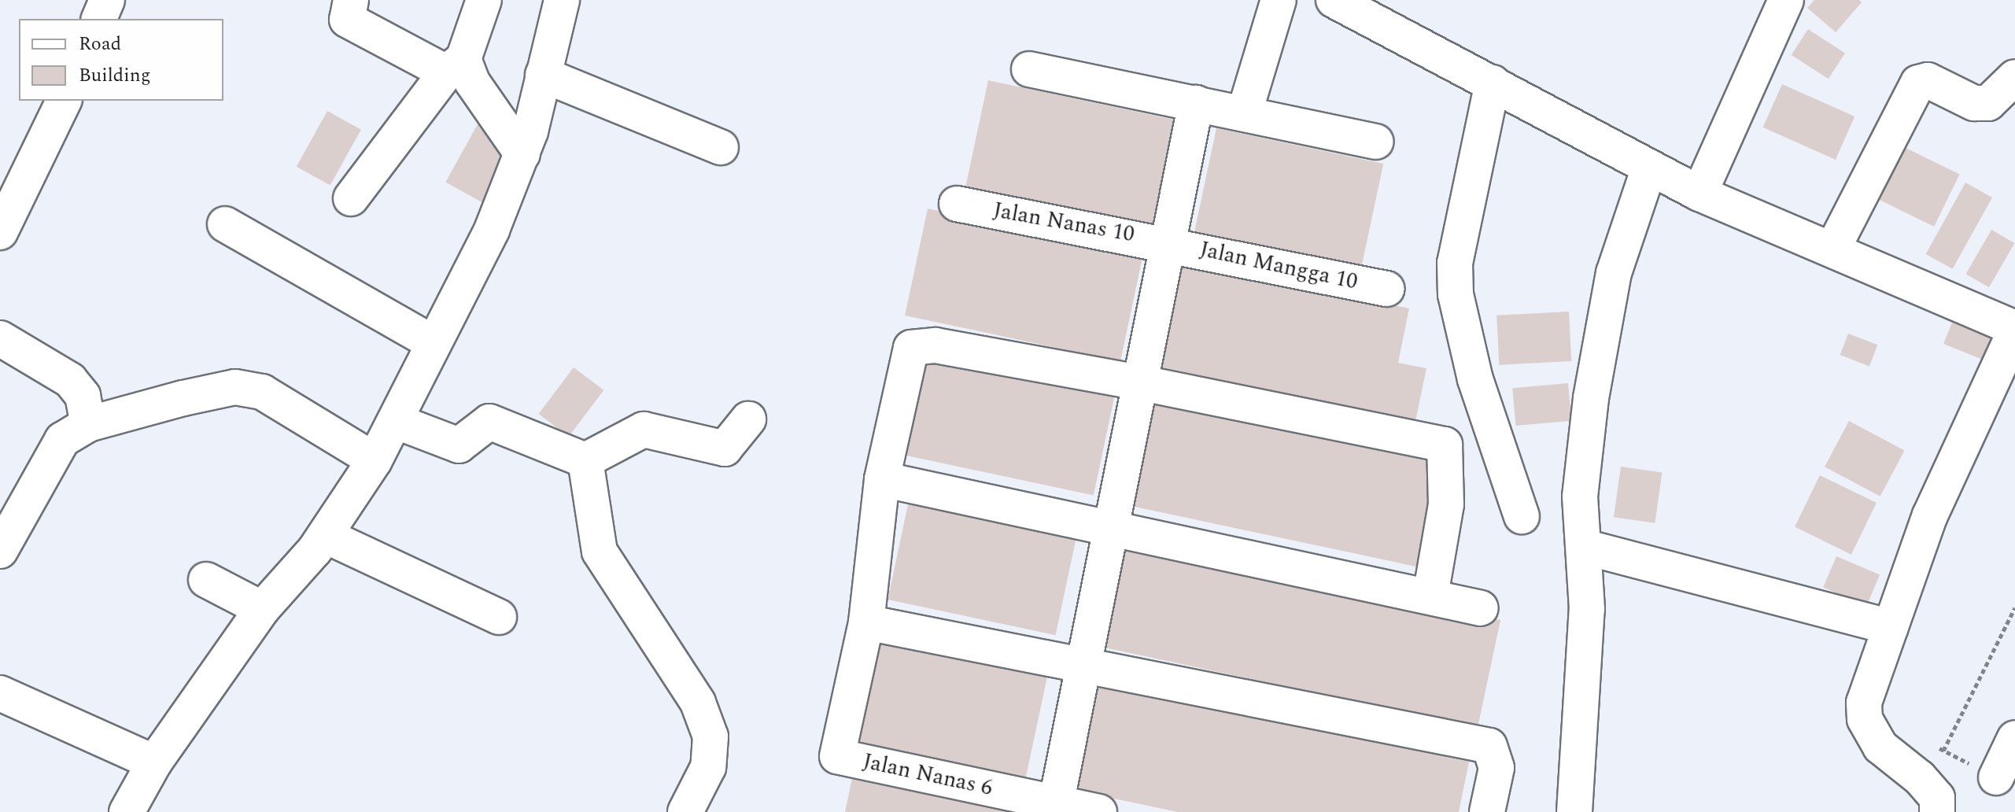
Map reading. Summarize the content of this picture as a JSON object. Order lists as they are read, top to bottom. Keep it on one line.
{"streets":{"street":["Jalan Nanas 10","Jalan Mangga 10","Jalan Nanas 6"]},"crossings":[["Jalan Nanas 10","Jalan Mangga 10"]],"legend":["Road","Building"]}
